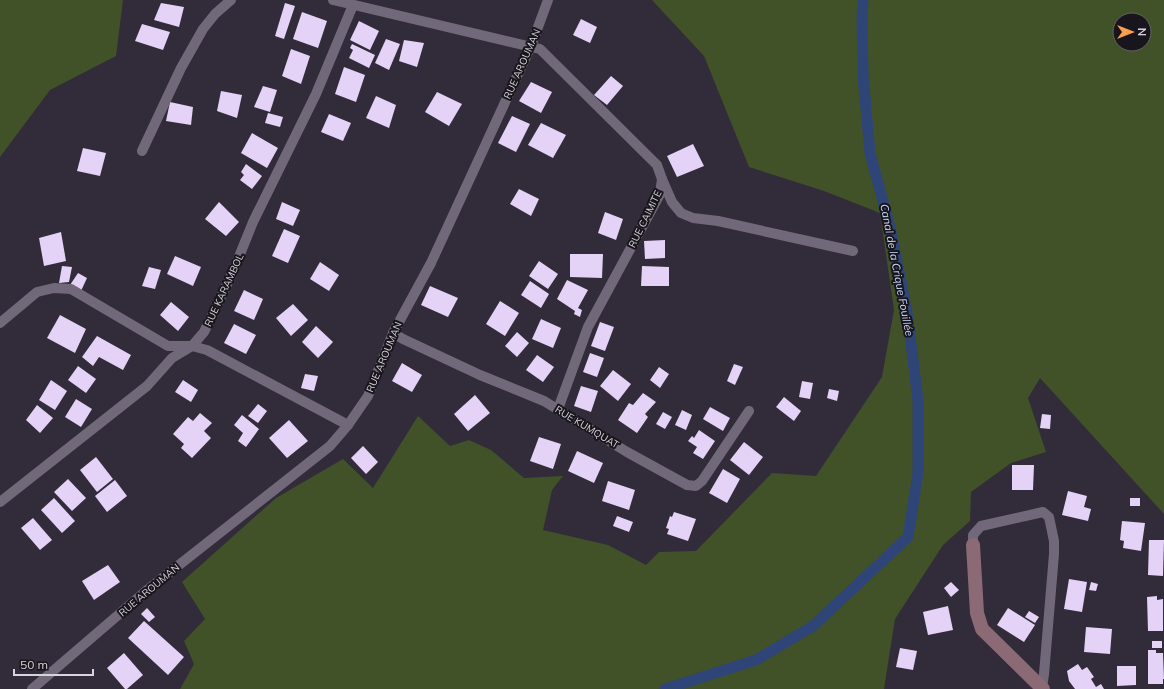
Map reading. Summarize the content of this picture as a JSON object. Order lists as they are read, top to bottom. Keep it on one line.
{"streets":{"street":["RUE AROUMAN","RUE CAIMITE","RUE KARAMBOL","RUE KUMQUAT"]},"crossings":[["RUE AROUMAN","RUE CAIMITE"],["RUE AROUMAN","RUE KUMQUAT"],["RUE CAIMITE","RUE KARAMBOL"],["RUE CAIMITE","RUE KUMQUAT"]],"water":["Canal de la Crique Fouillée"],"scale_bar":"50 m","north":"right"}
